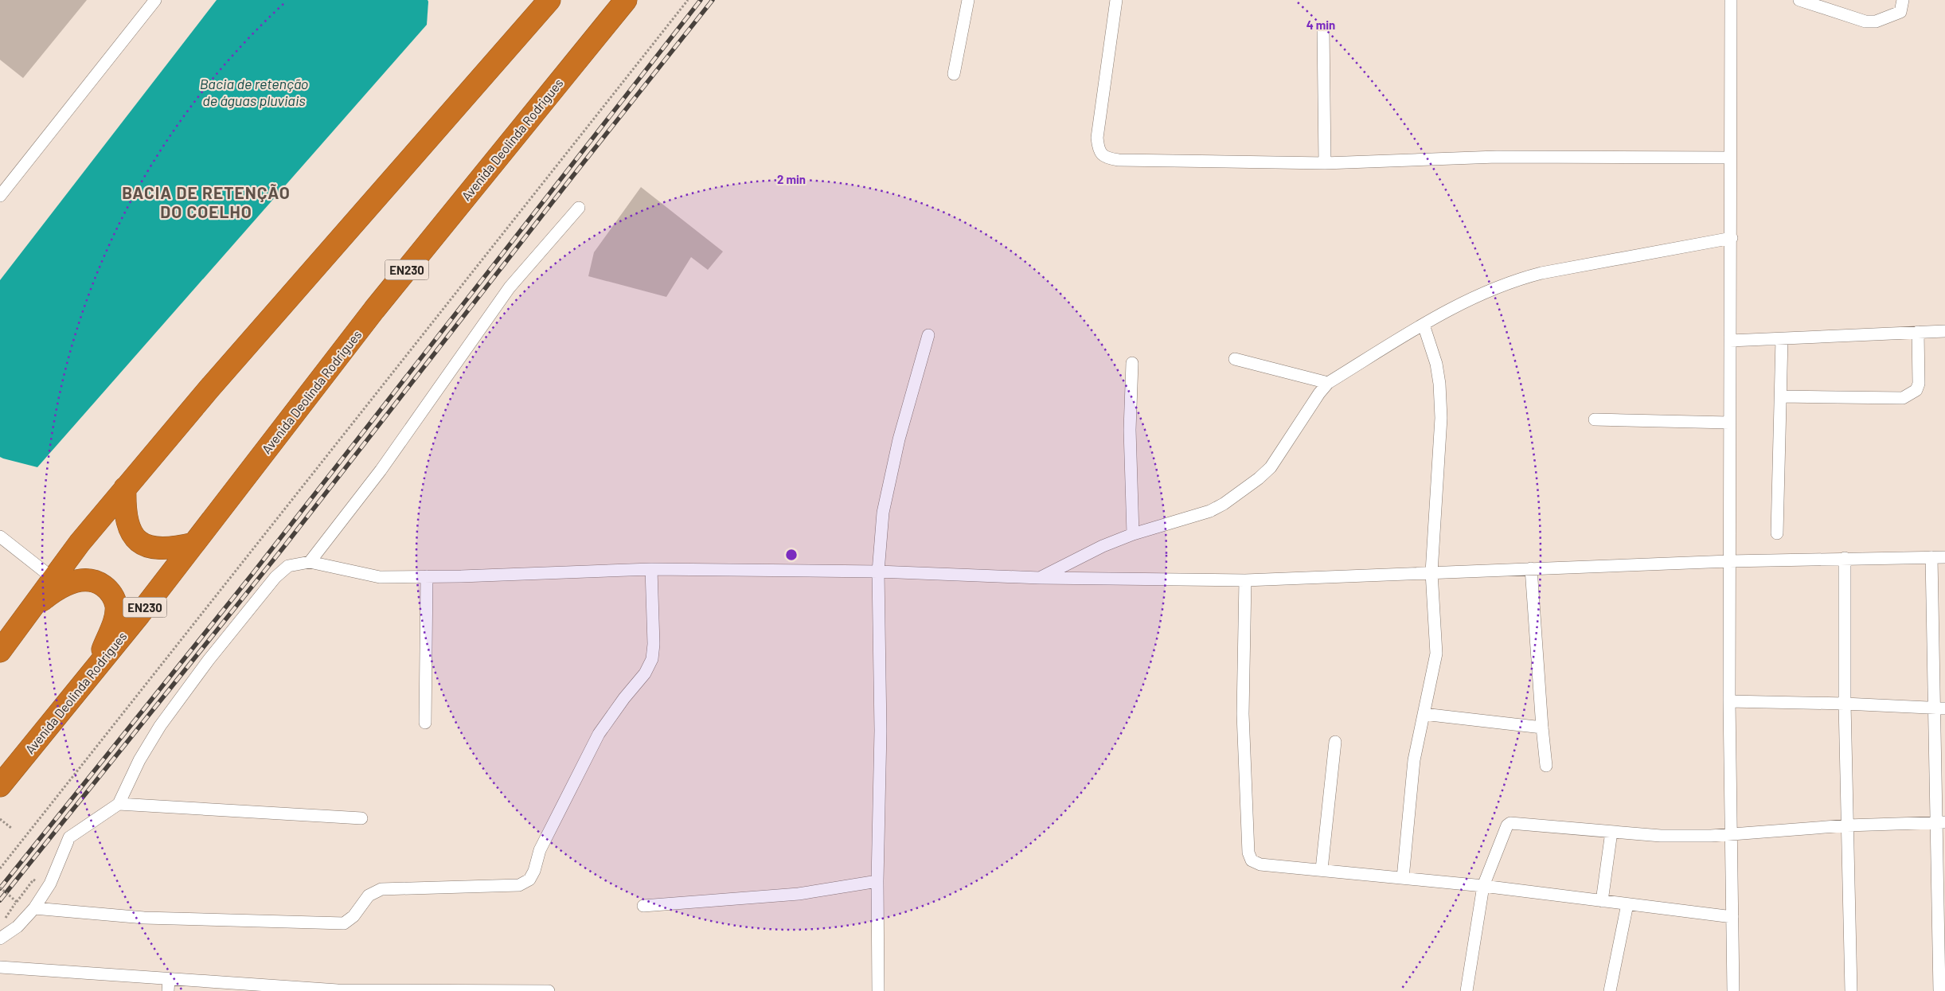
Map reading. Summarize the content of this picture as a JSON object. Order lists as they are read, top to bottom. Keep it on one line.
{"streets":{"highway":["Avenida Deolinda Rodrigues","EN230"]},"districts":["BACIA DE RETENÇÃO DO COELHO"],"water":["Bacia de retenção de águas pluviais"],"rings":["4 min","2 min"]}
